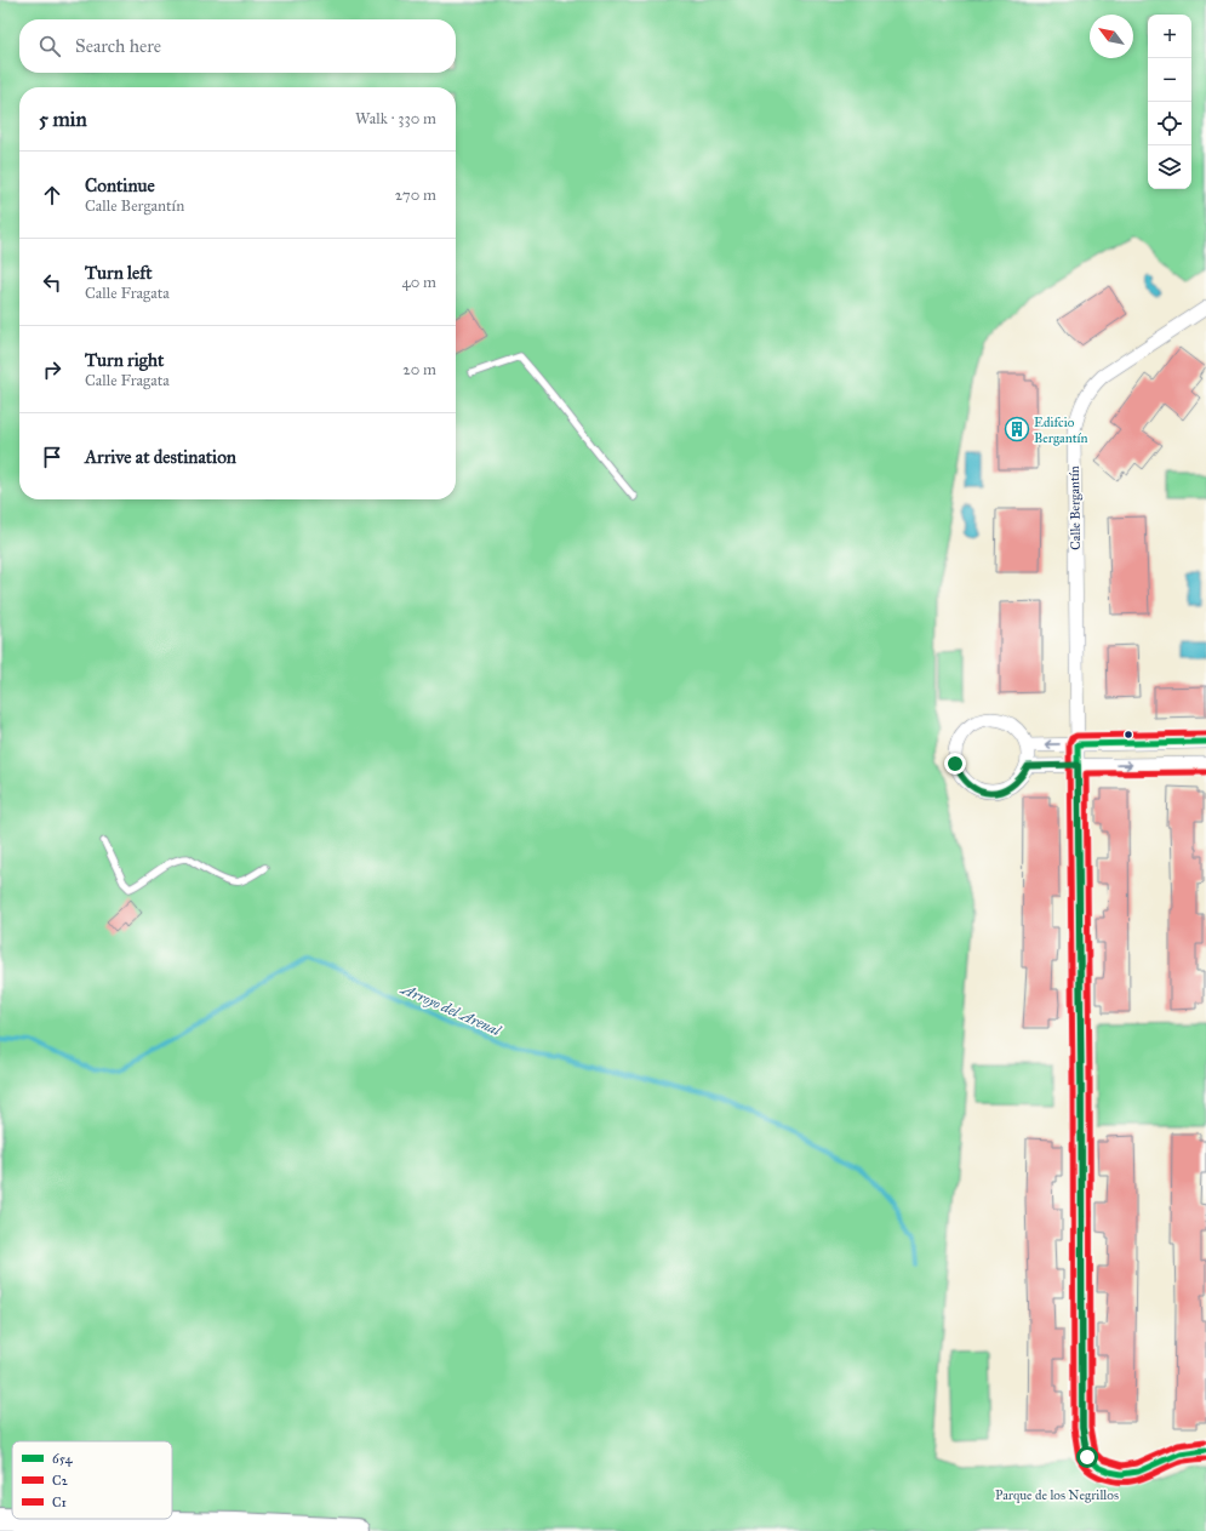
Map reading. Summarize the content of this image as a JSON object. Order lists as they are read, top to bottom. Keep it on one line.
{"streets":{"street":["Calle Bergantín"]},"water":["Arroyo del Arenal"],"parks":["Parque de los Negrillos"],"places":{"building":["Edifcio Bergantín"]},"lines":["transit line C2","transit line 654","transit line C1"],"legend":["654","C2","C1"],"north":"top left","page":{"map_buttons":["+","−"],"search":"Search here","heading":["5 min","Walk · 330 m"],"list":[["Continue","Calle Bergantín","270 m"],["Turn left","Calle Fragata","40 m"],["Turn right","Calle Fragata","20 m"],"Arrive at destination"]}}
